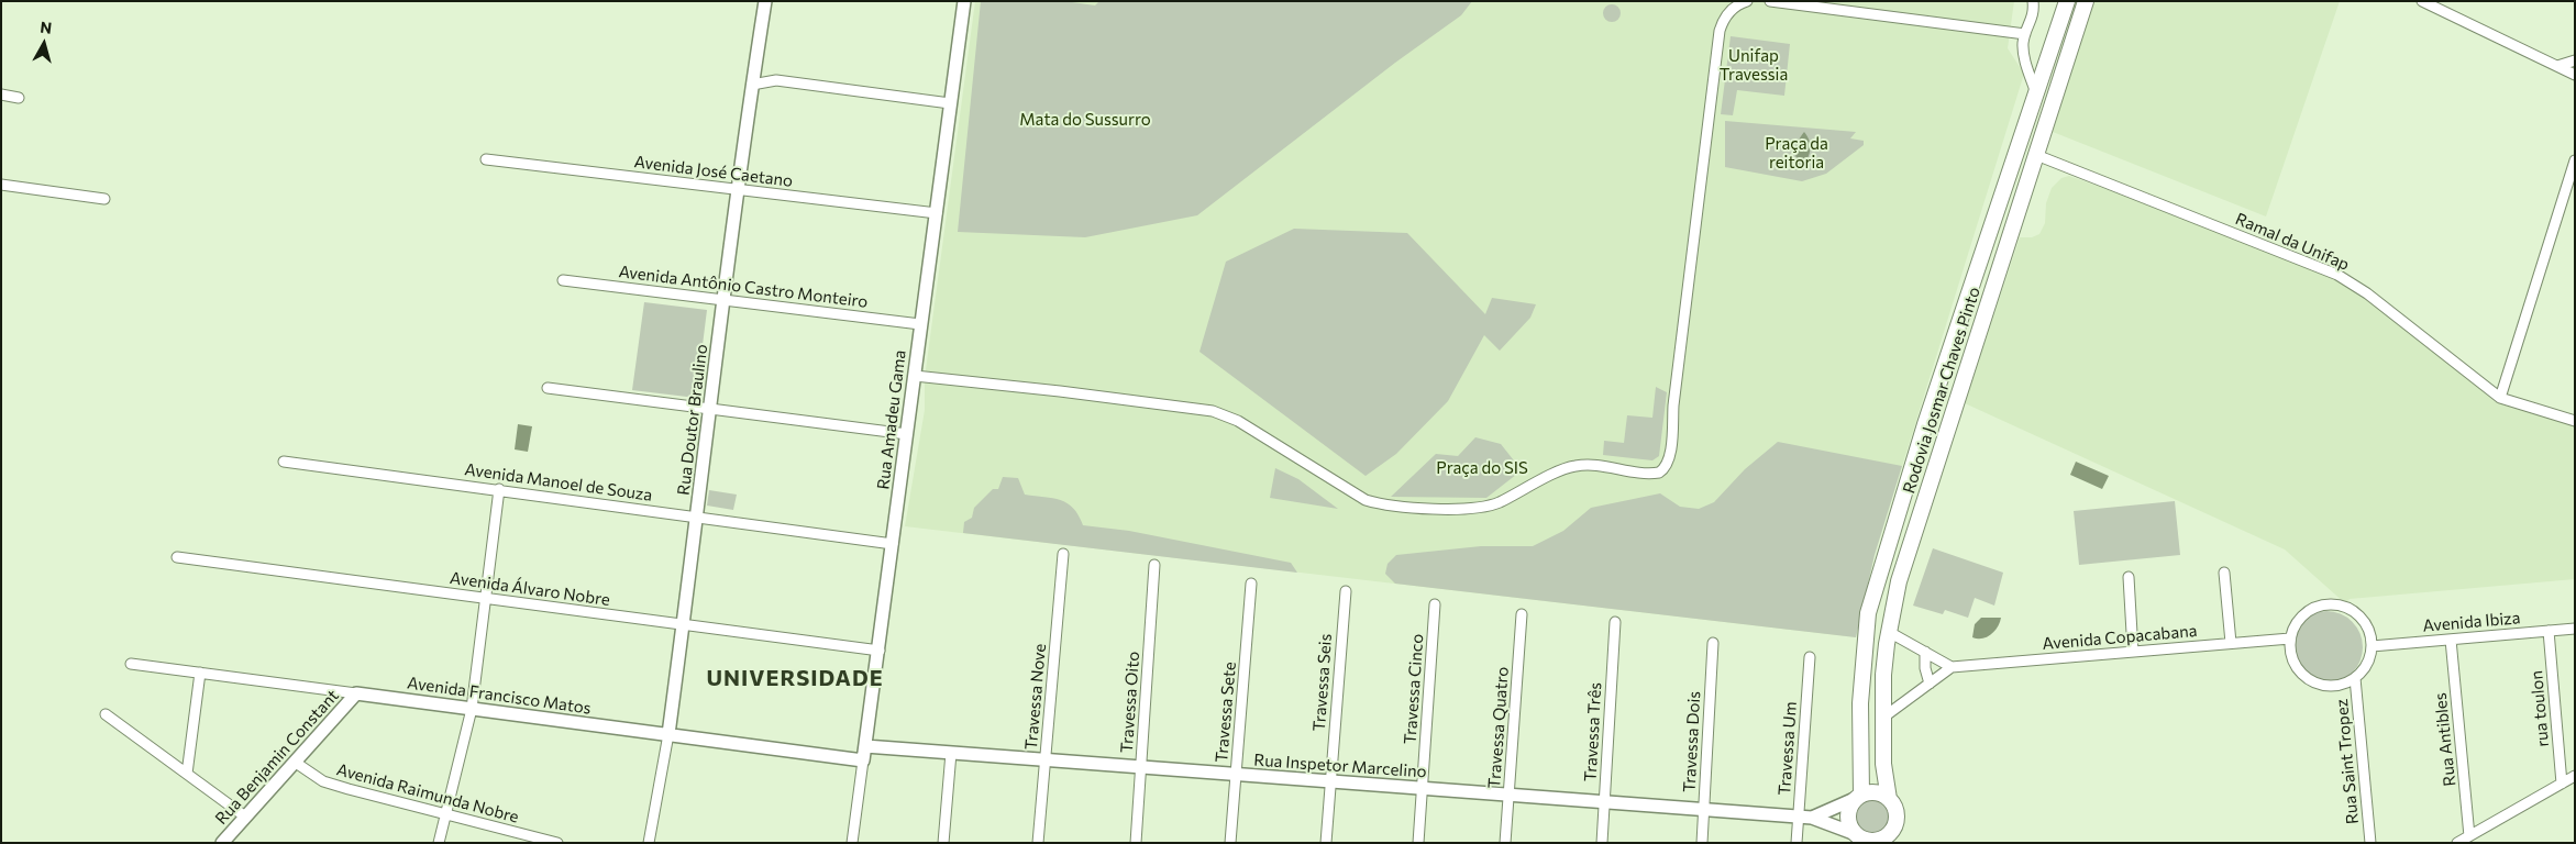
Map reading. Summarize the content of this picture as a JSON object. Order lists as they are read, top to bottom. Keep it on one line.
{"streets":{"main road":["Rodovia Josmar Chaves Pinto"],"street":["Avenida José Caetano","Ramal da Unifap","Avenida Antônio Castro Monteiro","Rua Doutor Braulino","Rua Amadeu Gama","Avenida Manoel de Souza","Avenida Álvaro Nobre","Avenida Ibiza","Avenida Copacabana","Travessa Seis","Travessa Cinco","Avenida Francisco Matos","Travessa Nove","Travessa Oito","rua toulon","Travessa Sete","Travessa Quatro","Travessa Três","Rua Antibles","Travessa Dois","Travessa Um","Rua Benjamin Constant","Rua Saint Tropez","Rua Inspetor Marcelino","Avenida Raimunda Nobre"]},"crossings":[["Avenida José Caetano","Rua Doutor Braulino"],["Avenida José Caetano","Rua Amadeu Gama"],["Ramal da Unifap","Rodovia Josmar Chaves Pinto"],["Avenida Antônio Castro Monteiro","Rua Doutor Braulino"],["Avenida Antônio Castro Monteiro","Rua Amadeu Gama"],["Rodovia Josmar Chaves Pinto","Rua Inspetor Marcelino"],["Rua Doutor Braulino","Avenida Manoel de Souza"],["Rua Doutor Braulino","Avenida Álvaro Nobre"],["Rua Doutor Braulino","Avenida Francisco Matos"],["Rua Amadeu Gama","Avenida Manoel de Souza"],["Rua Amadeu Gama","Avenida Álvaro Nobre"],["Rua Amadeu Gama","Avenida Francisco Matos"],["Rua Amadeu Gama","Rua Inspetor Marcelino"],["Avenida Ibiza","Avenida Copacabana"],["Avenida Ibiza","rua toulon"],["Avenida Ibiza","Rua Antibles"],["Avenida Ibiza","Rua Saint Tropez"],["Avenida Copacabana","Rua Saint Tropez"],["Travessa Seis","Rua Inspetor Marcelino"],["Travessa Cinco","Rua Inspetor Marcelino"],["Avenida Francisco Matos","Rua Benjamin Constant"],["Travessa Nove","Rua Inspetor Marcelino"],["Travessa Oito","Rua Inspetor Marcelino"],["Travessa Sete","Rua Inspetor Marcelino"],["Travessa Quatro","Rua Inspetor Marcelino"],["Travessa Três","Rua Inspetor Marcelino"],["Travessa Dois","Rua Inspetor Marcelino"],["Travessa Um","Rua Inspetor Marcelino"],["Rua Benjamin Constant","Avenida Raimunda Nobre"]],"districts":["UNIVERSIDADE"],"parks":["Unifap Travessia","Mata do Sussurro","Praça da reitoria","Praça do SIS"],"north":"top"}
